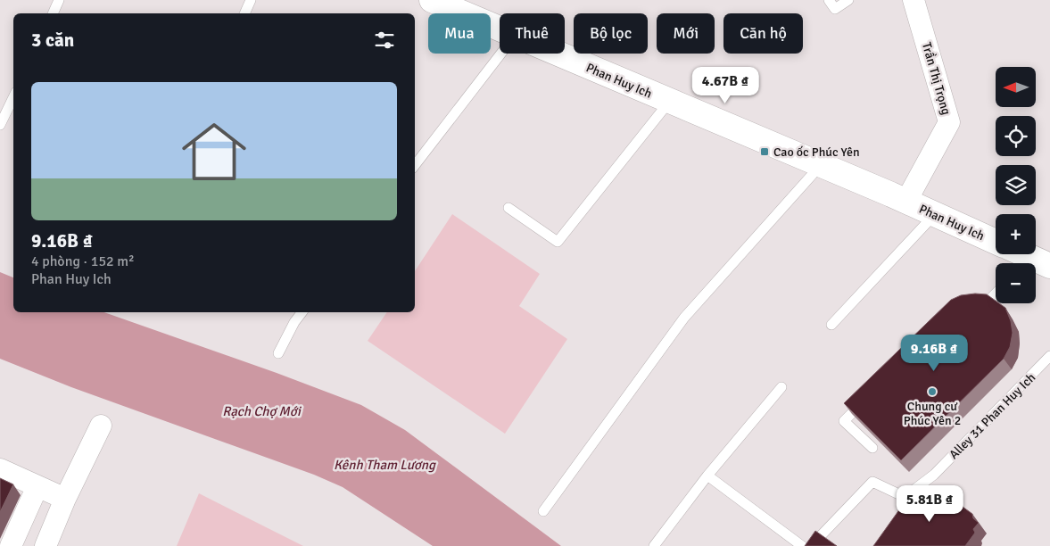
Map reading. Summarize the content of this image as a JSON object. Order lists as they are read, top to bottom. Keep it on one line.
{"streets":{"main road":["Phan Huy Ich"],"street":["Trần Thị Trọng"],"lane":["Alley 31 Phan Huy Ich"]},"crossings":[["Trần Thị Trọng","Phan Huy Ich"]],"water":["Rạch Chợ Mới","Kênh Tham Lương"],"places":{"transit":["Cao ốc Phúc Yên"],"other":["Chung cư Phúc Yên 2"]},"north":"left","page":{"chip":["Mua","Thuê","Bộ lọc","Mới","Căn hộ"],"heading":"3 căn","map_buttons":["+","−"],"price":["4.67B ₫","9.16B ₫","5.81B ₫"],"list":[{"name":"9.16B ₫","note":"4 phòng · 152 m² · Phan Huy Ich"}]}}
